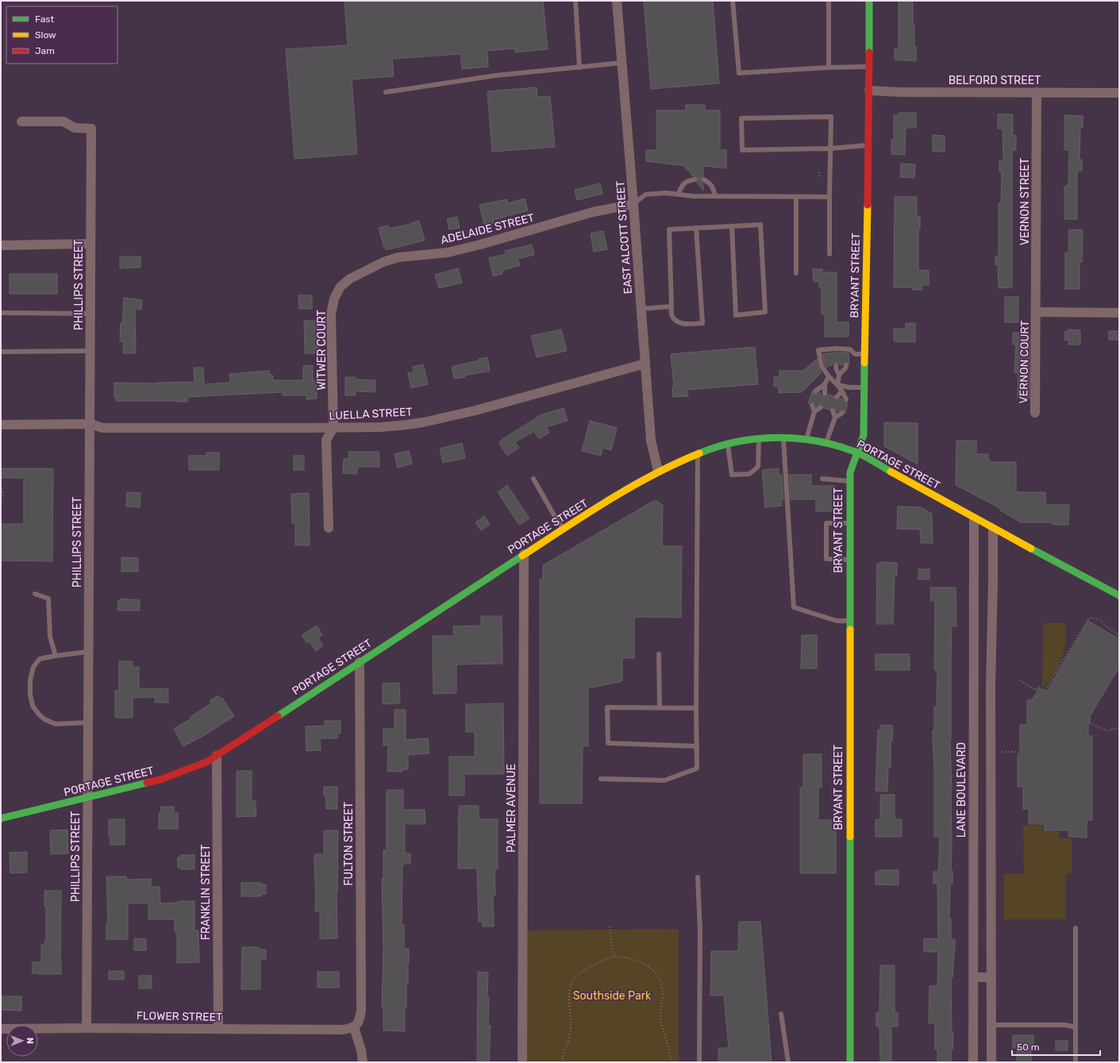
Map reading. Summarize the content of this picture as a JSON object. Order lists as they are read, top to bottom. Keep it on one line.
{"streets":{"main road":["BRYANT STREET","PORTAGE STREET"],"street":["BELFORD STREET","VERNON STREET","ADELAIDE STREET","EAST ALCOTT STREET","PHILLIPS STREET","WITWER COURT","VERNON COURT","LUELLA STREET","LANE BOULEVARD","PALMER AVENUE","FULTON STREET","FRANKLIN STREET","FLOWER STREET"]},"crossings":[["BELFORD STREET","VERNON STREET"],["BELFORD STREET","BRYANT STREET"],["VERNON STREET","VERNON COURT"],["ADELAIDE STREET","EAST ALCOTT STREET"],["ADELAIDE STREET","WITWER COURT"],["EAST ALCOTT STREET","LUELLA STREET"],["EAST ALCOTT STREET","PORTAGE STREET"],["BRYANT STREET","PORTAGE STREET"],["PHILLIPS STREET","LUELLA STREET"],["PHILLIPS STREET","PORTAGE STREET"],["PHILLIPS STREET","FLOWER STREET"],["WITWER COURT","LUELLA STREET"],["PORTAGE STREET","LANE BOULEVARD"],["PORTAGE STREET","PALMER AVENUE"],["PORTAGE STREET","FULTON STREET"],["PORTAGE STREET","FRANKLIN STREET"],["FULTON STREET","FLOWER STREET"],["FRANKLIN STREET","FLOWER STREET"]],"parks":["Southside Park"],"legend":["Fast","Slow","Jam"],"scale_bar":"50 m","north":"right"}
